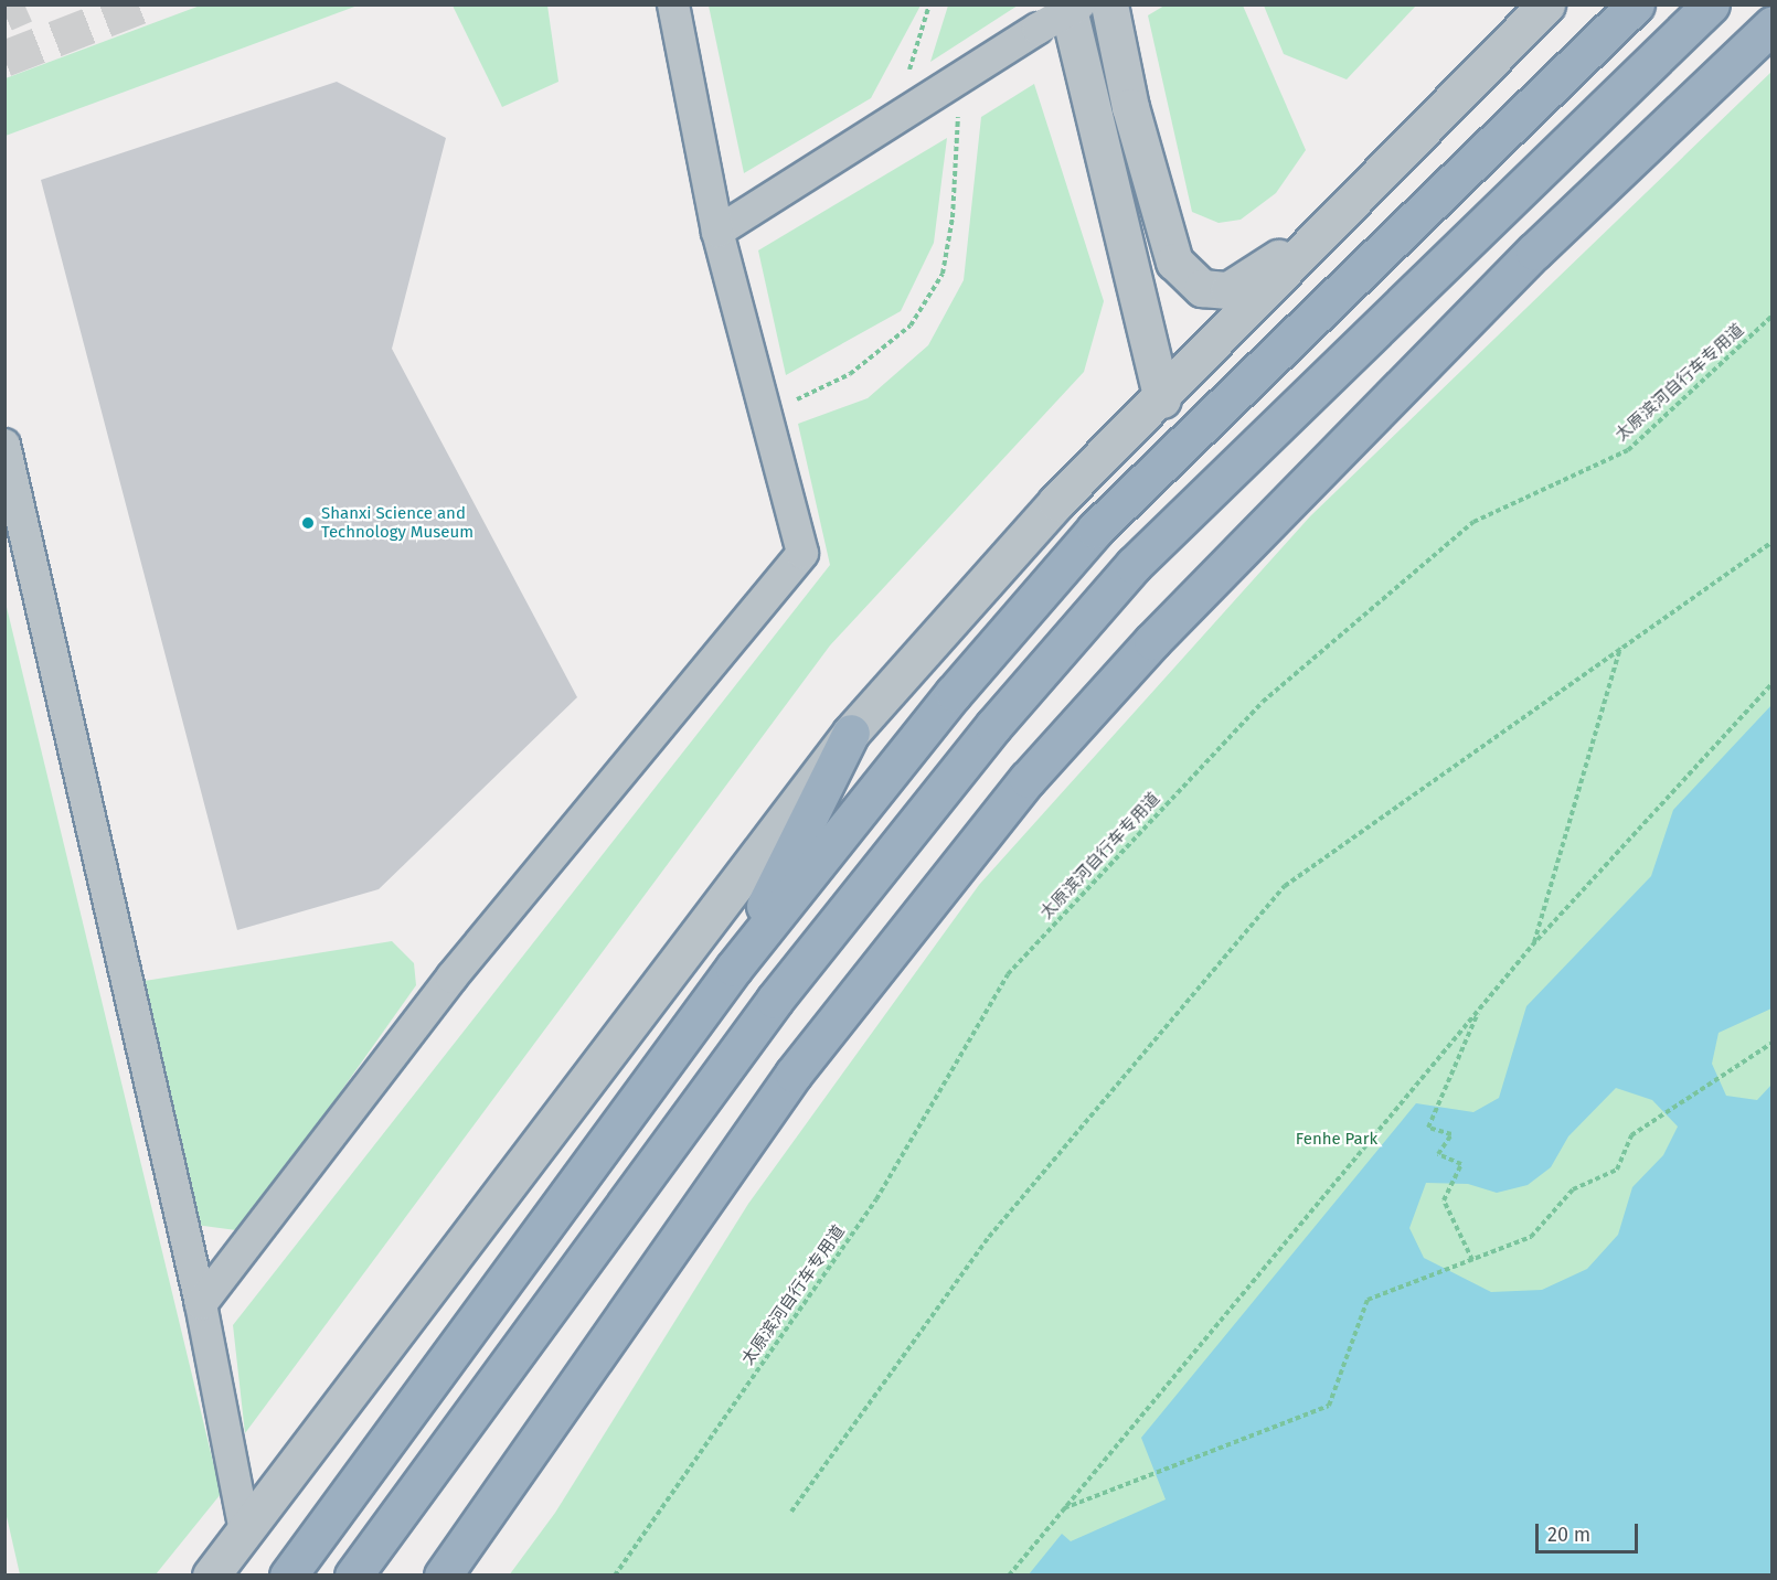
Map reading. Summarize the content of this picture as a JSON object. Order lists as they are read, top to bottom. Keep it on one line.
{"streets":{"path":["太原滨河自行车专用道"]},"parks":["Fenhe Park"],"places":["Shanxi Science and Technology Museum"],"scale_bar":"20 m"}
